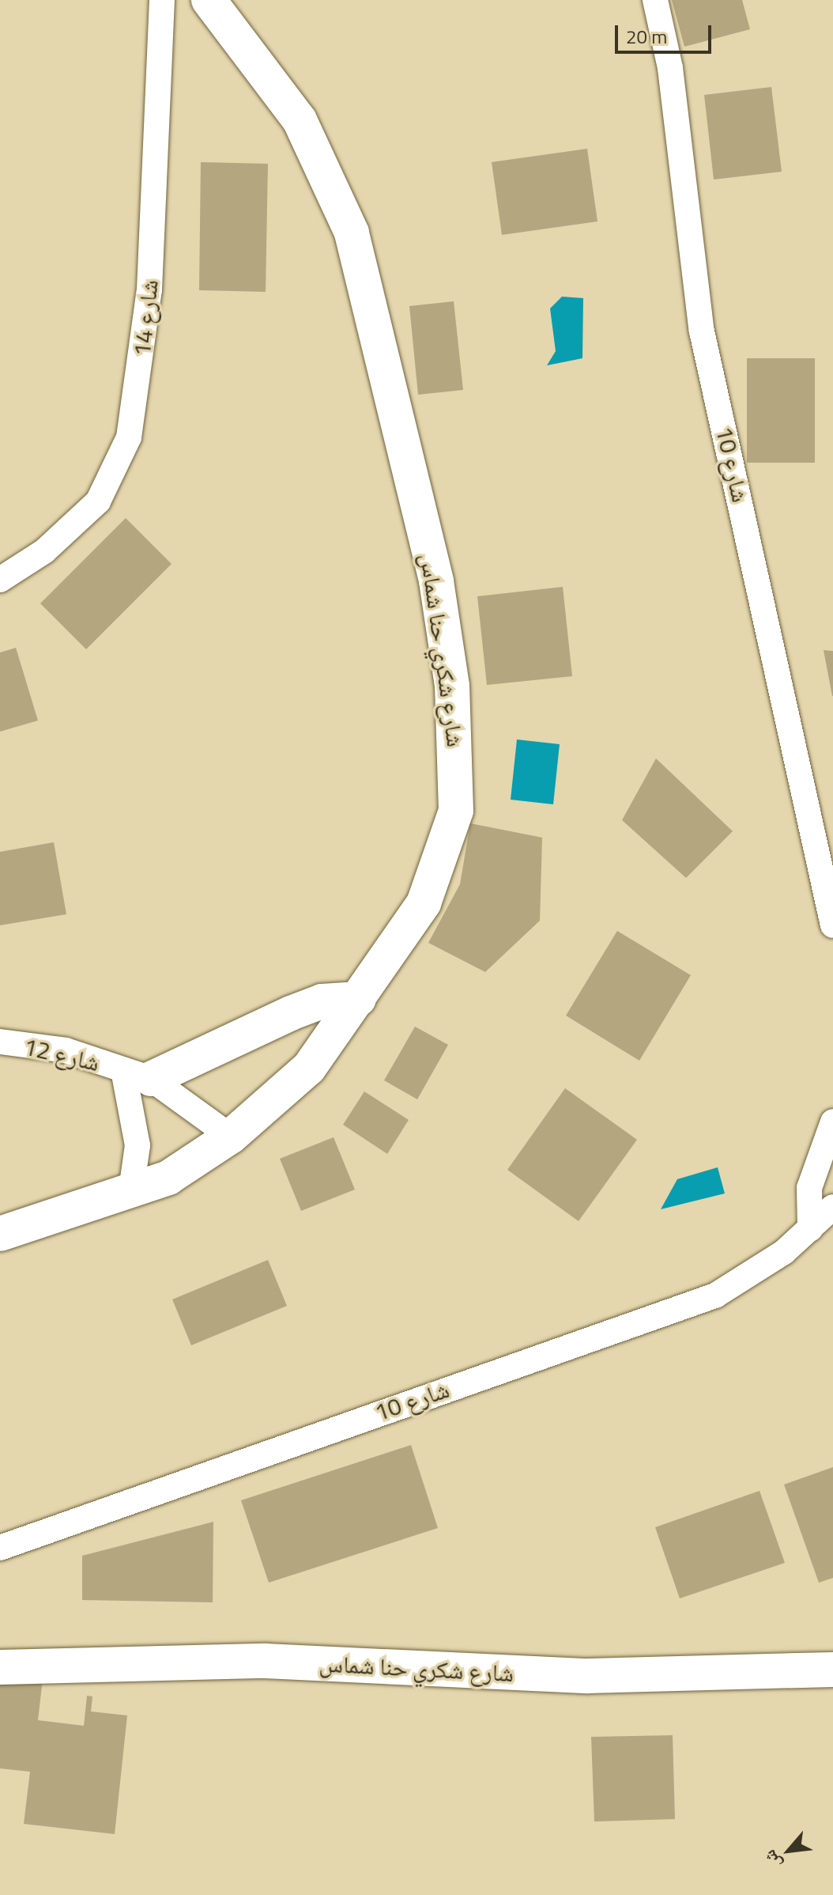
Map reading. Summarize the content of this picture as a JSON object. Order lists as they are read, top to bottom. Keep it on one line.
{"streets":{"street":["شارع 14","شارع 10","شارع شكري حنا شماس","شارع 12"]},"crossings":[["شارع شكري حنا شماس","شارع 12"]],"scale_bar":"20 m","north":"bottom left"}
